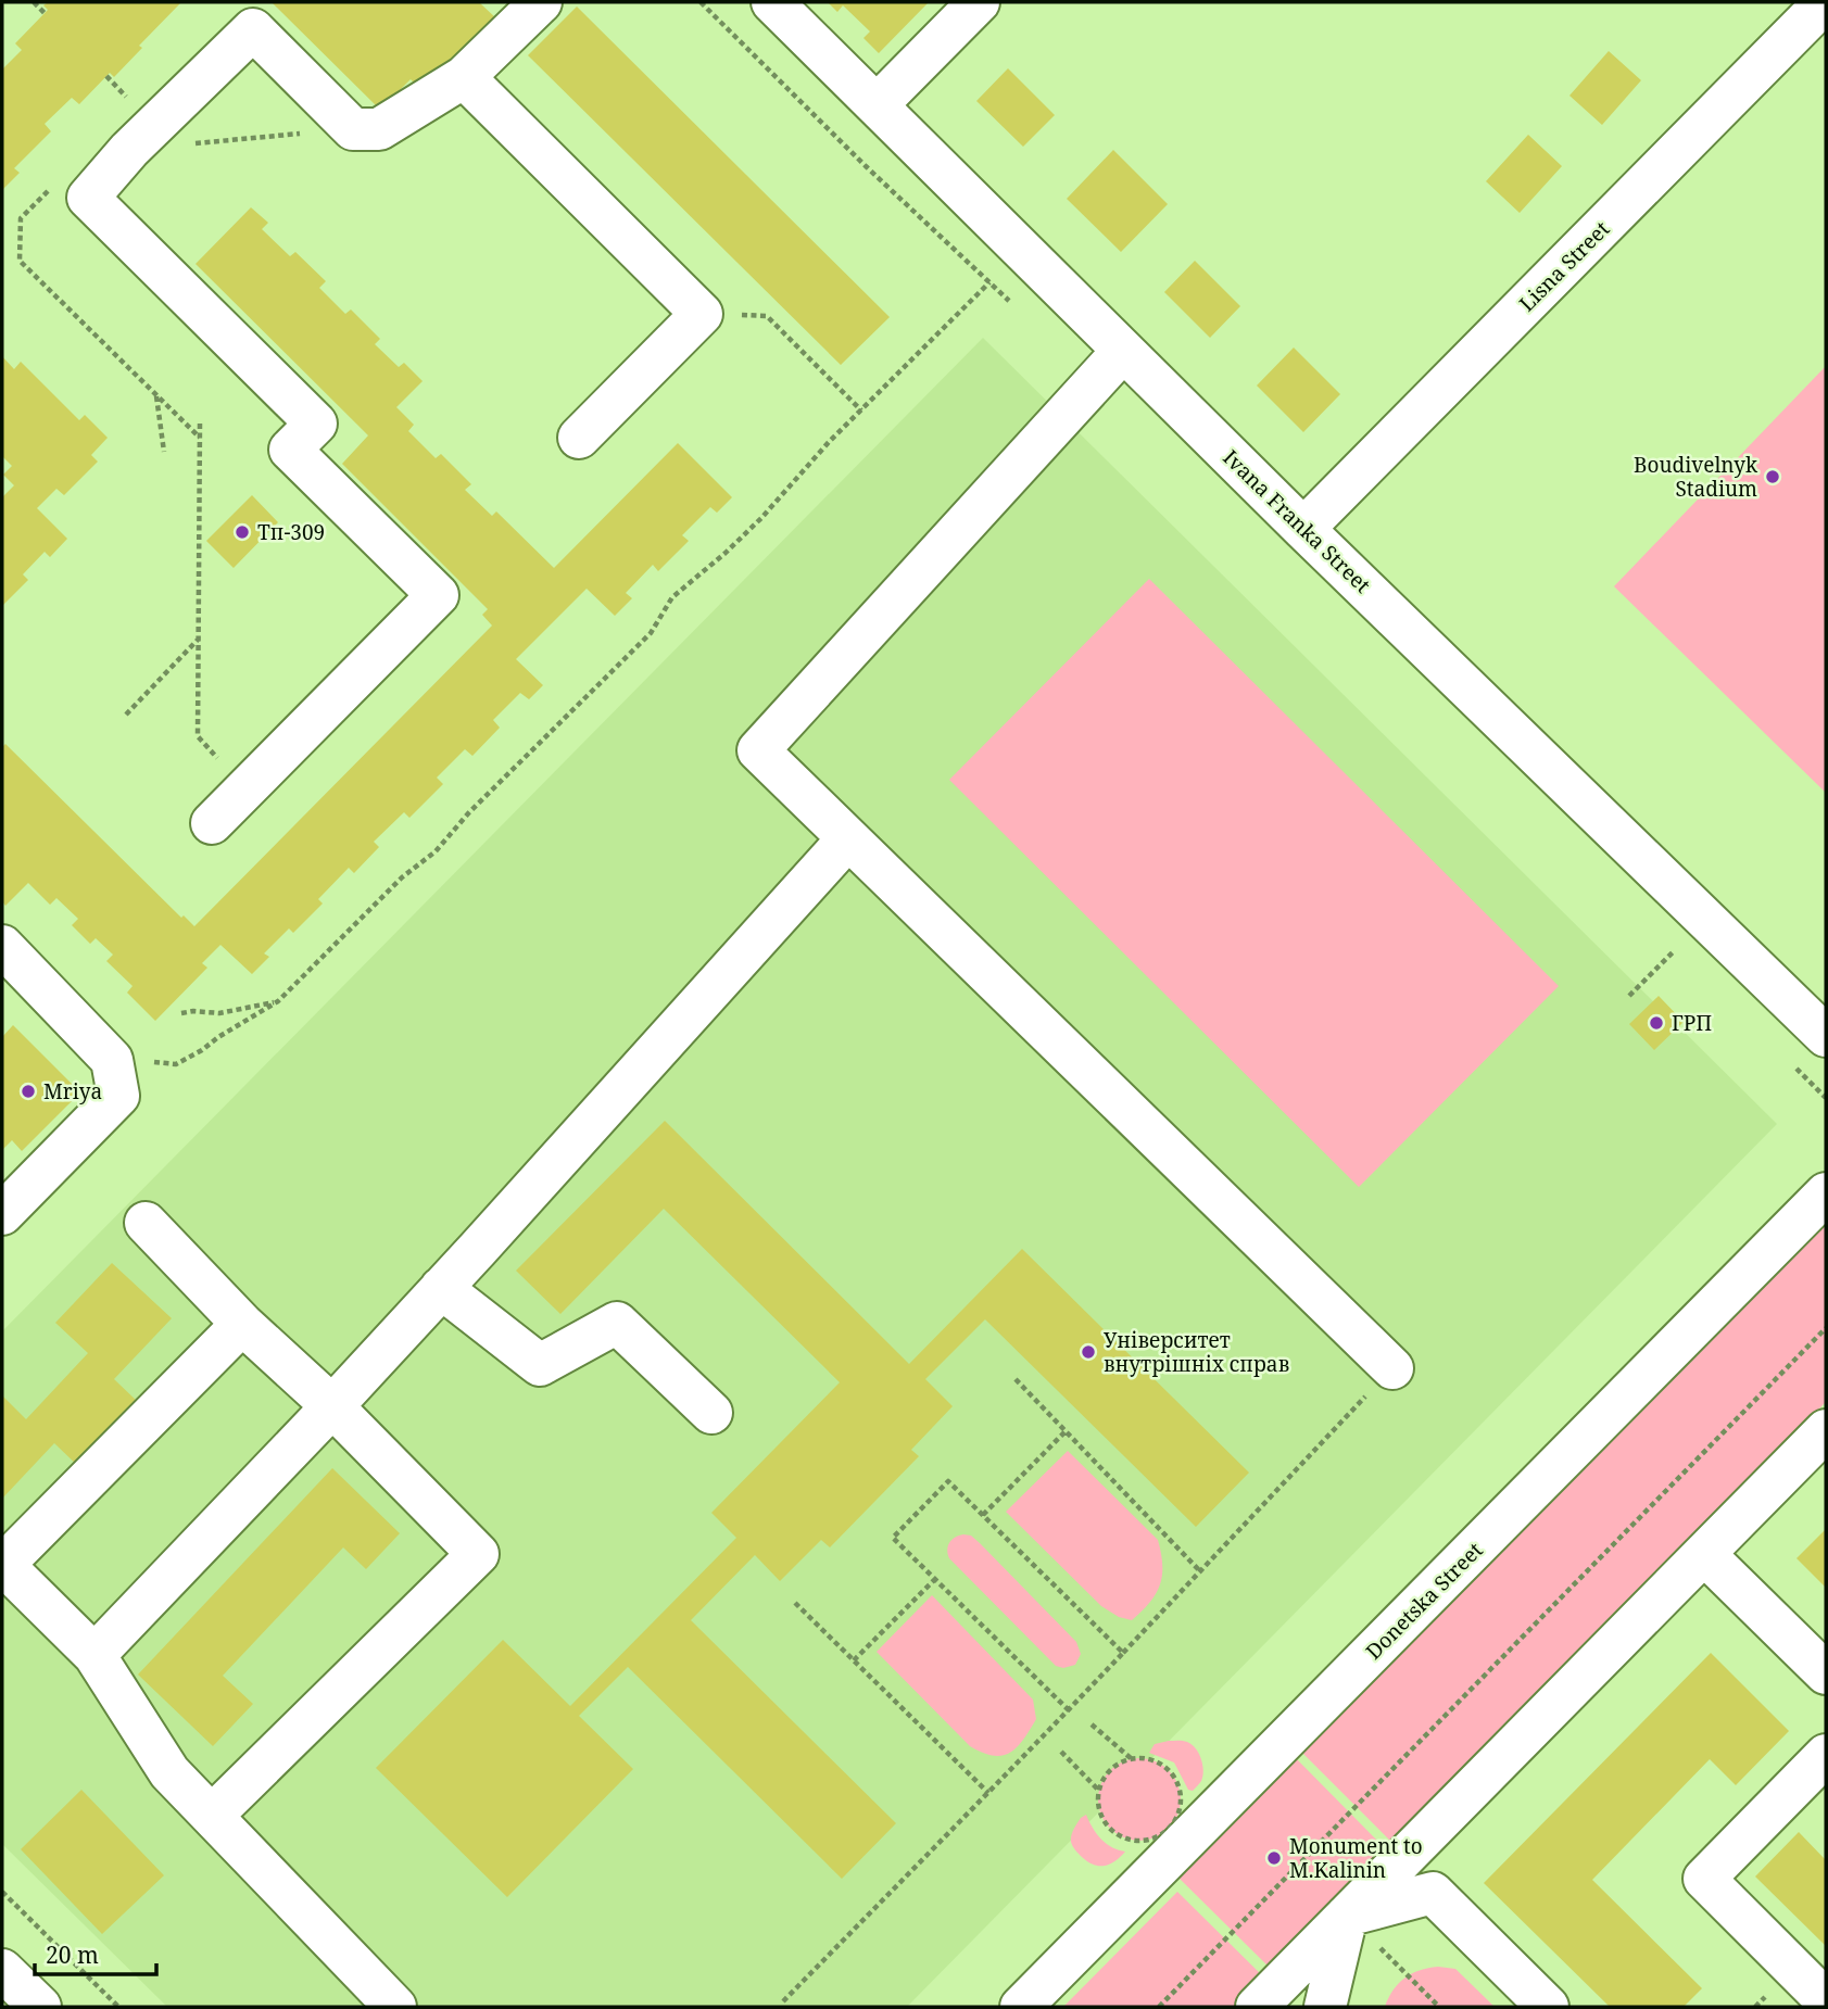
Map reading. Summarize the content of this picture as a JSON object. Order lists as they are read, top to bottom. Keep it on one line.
{"streets":{"street":["Lisna Street","Ivana Franka Street","Donetska Street"]},"crossings":[["Lisna Street","Ivana Franka Street"]],"places":["Boudivelnyk Stadium","Тп-309","ГРП","Mriya","Університет внутрішніх справ","Monument to M.Kalinin"],"scale_bar":"20 m"}
